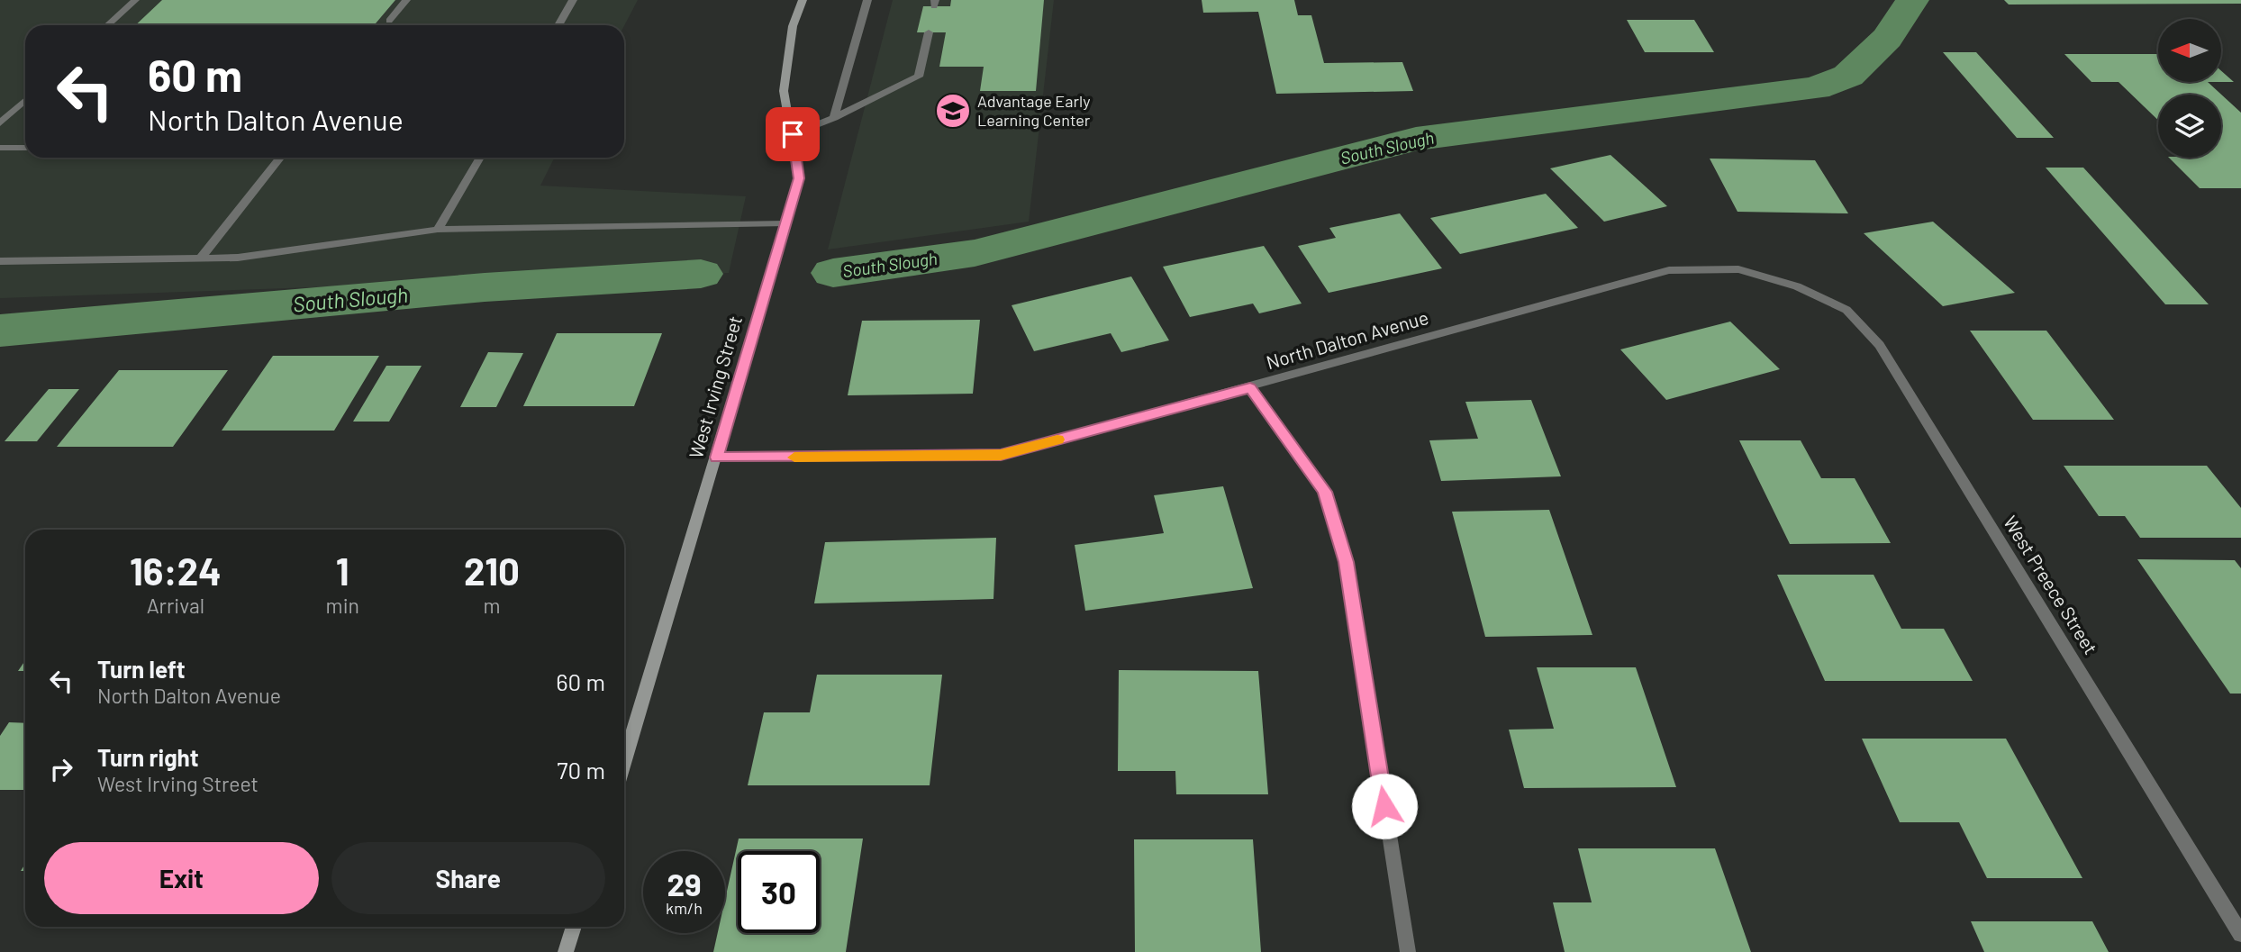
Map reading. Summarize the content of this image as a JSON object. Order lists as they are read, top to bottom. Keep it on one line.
{"streets":{"street":["North Dalton Avenue","West Irving Street","West Preece Street"]},"crossings":[["North Dalton Avenue","West Irving Street"],["North Dalton Avenue","West Preece Street"]],"water":["South Slough"],"places":{"school or university":["Advantage Early Learning Center"]},"north":"left","page":{"turn":["60 m","North Dalton Avenue"],"eta":["16:24","Arrival","1","min","210","m"],"list":[{"name":"Turn left","note":"North Dalton Avenue","value":"60 m"},{"name":"Turn right","note":"West Irving Street","value":"70 m"}],"buttons":["Exit","Share"],"speed":"29 km/h","limit":"30"}}
